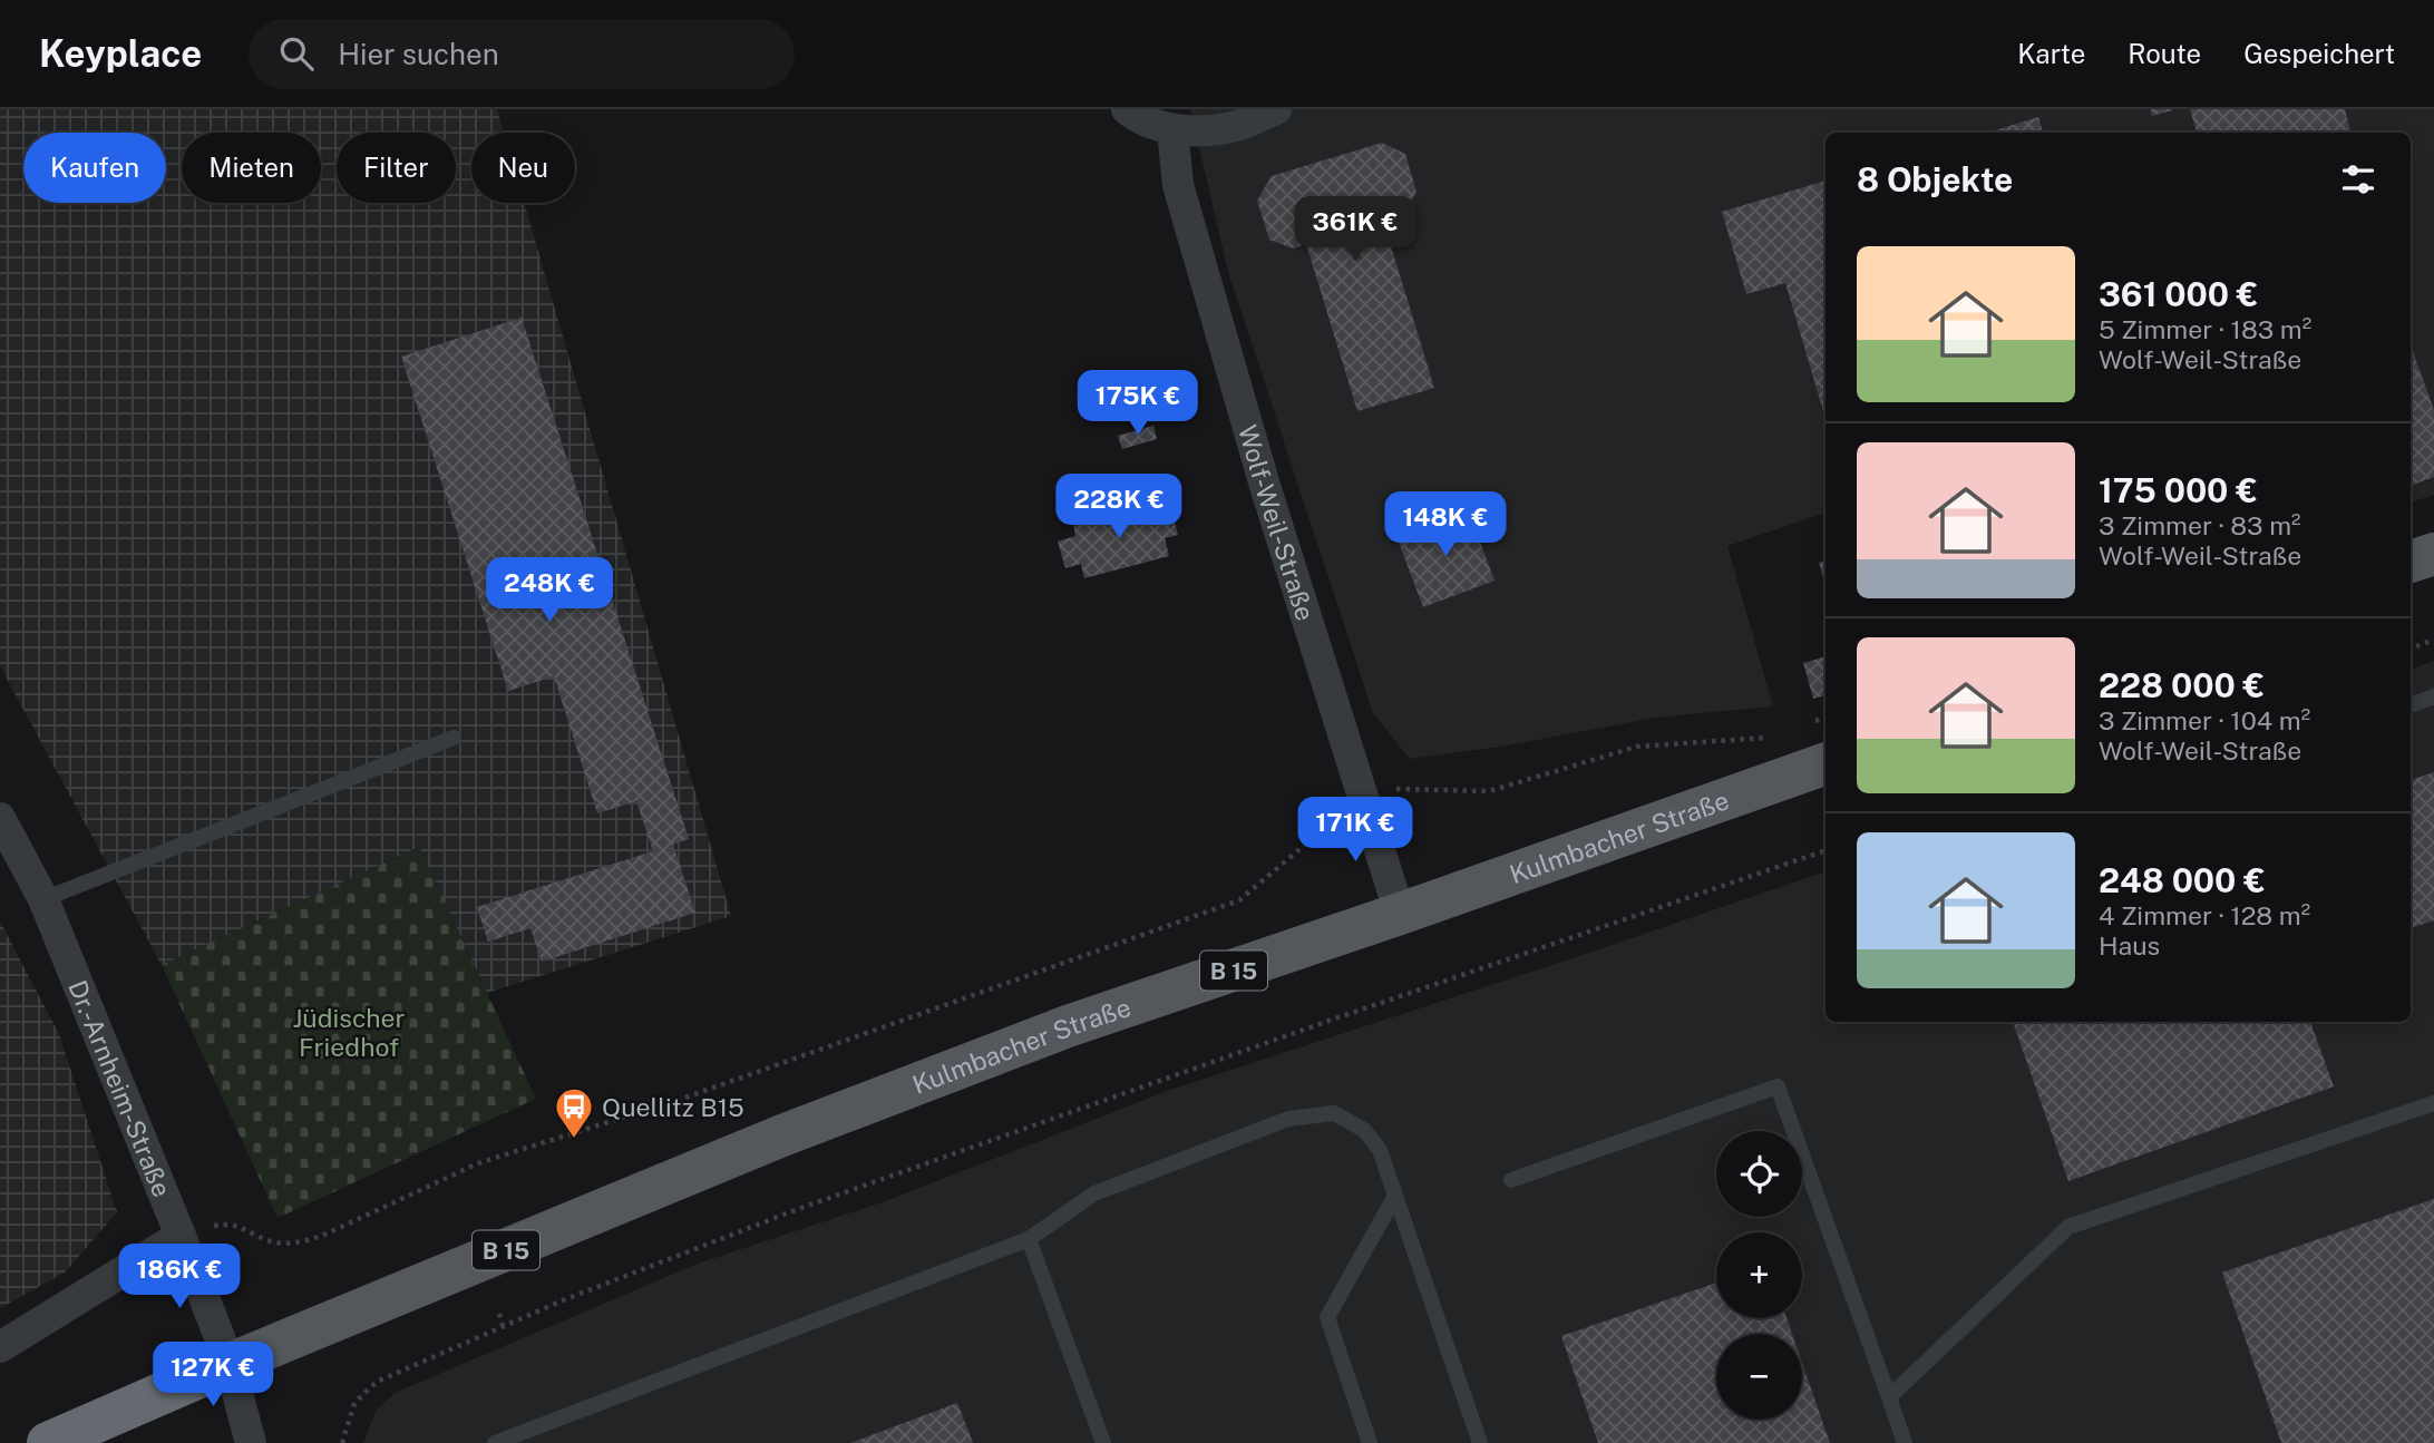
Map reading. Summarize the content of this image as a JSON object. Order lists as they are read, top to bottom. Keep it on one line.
{"streets":{"highway":["B 15"],"main road":["Kulmbacher Straße"],"street":["Wolf-Weil-Straße","Dr.-Arnheim-Straße"]},"crossings":[["Wolf-Weil-Straße","Kulmbacher Straße"],["Kulmbacher Straße","B 15"],["Kulmbacher Straße","Dr.-Arnheim-Straße"],["B 15","Dr.-Arnheim-Straße"]],"parks":["Jüdischer Friedhof"],"places":{"bus stop":["Quellitz B15"]},"page":{"header":"Keyplace","search":"Hier suchen","nav":["Karte","Route","Gespeichert"],"chip":["Kaufen","Mieten","Filter","Neu"],"heading":"8 Objekte","price":["361K €","175K €","228K €","148K €","248K €","171K €","186K €","127K €"],"list":[{"name":"361 000 €","note":"5 Zimmer · 183 m² · Wolf-Weil-Straße"},{"name":"175 000 €","note":"3 Zimmer · 83 m² · Wolf-Weil-Straße"},{"name":"228 000 €","note":"3 Zimmer · 104 m² · Wolf-Weil-Straße"},{"name":"248 000 €","note":"4 Zimmer · 128 m² · Haus"}],"map_buttons":["+","−"]}}
